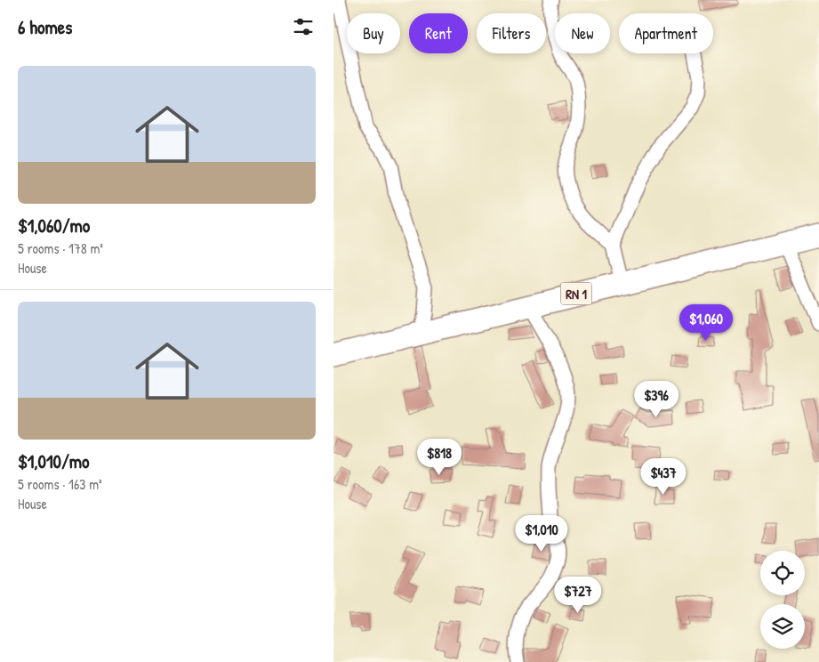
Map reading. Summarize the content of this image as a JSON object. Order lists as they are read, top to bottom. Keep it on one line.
{"streets":{"main road":["RN 1"]},"page":{"heading":"6 homes","chip":["Buy","Rent","Filters","New","Apartment"],"list":[{"name":"$1,060/mo","note":"5 rooms · 178 m² · House"},{"name":"$1,010/mo","note":"5 rooms · 163 m² · House"}],"price":["$1,060","$396","$818","$437","$1,010","$727"]}}
